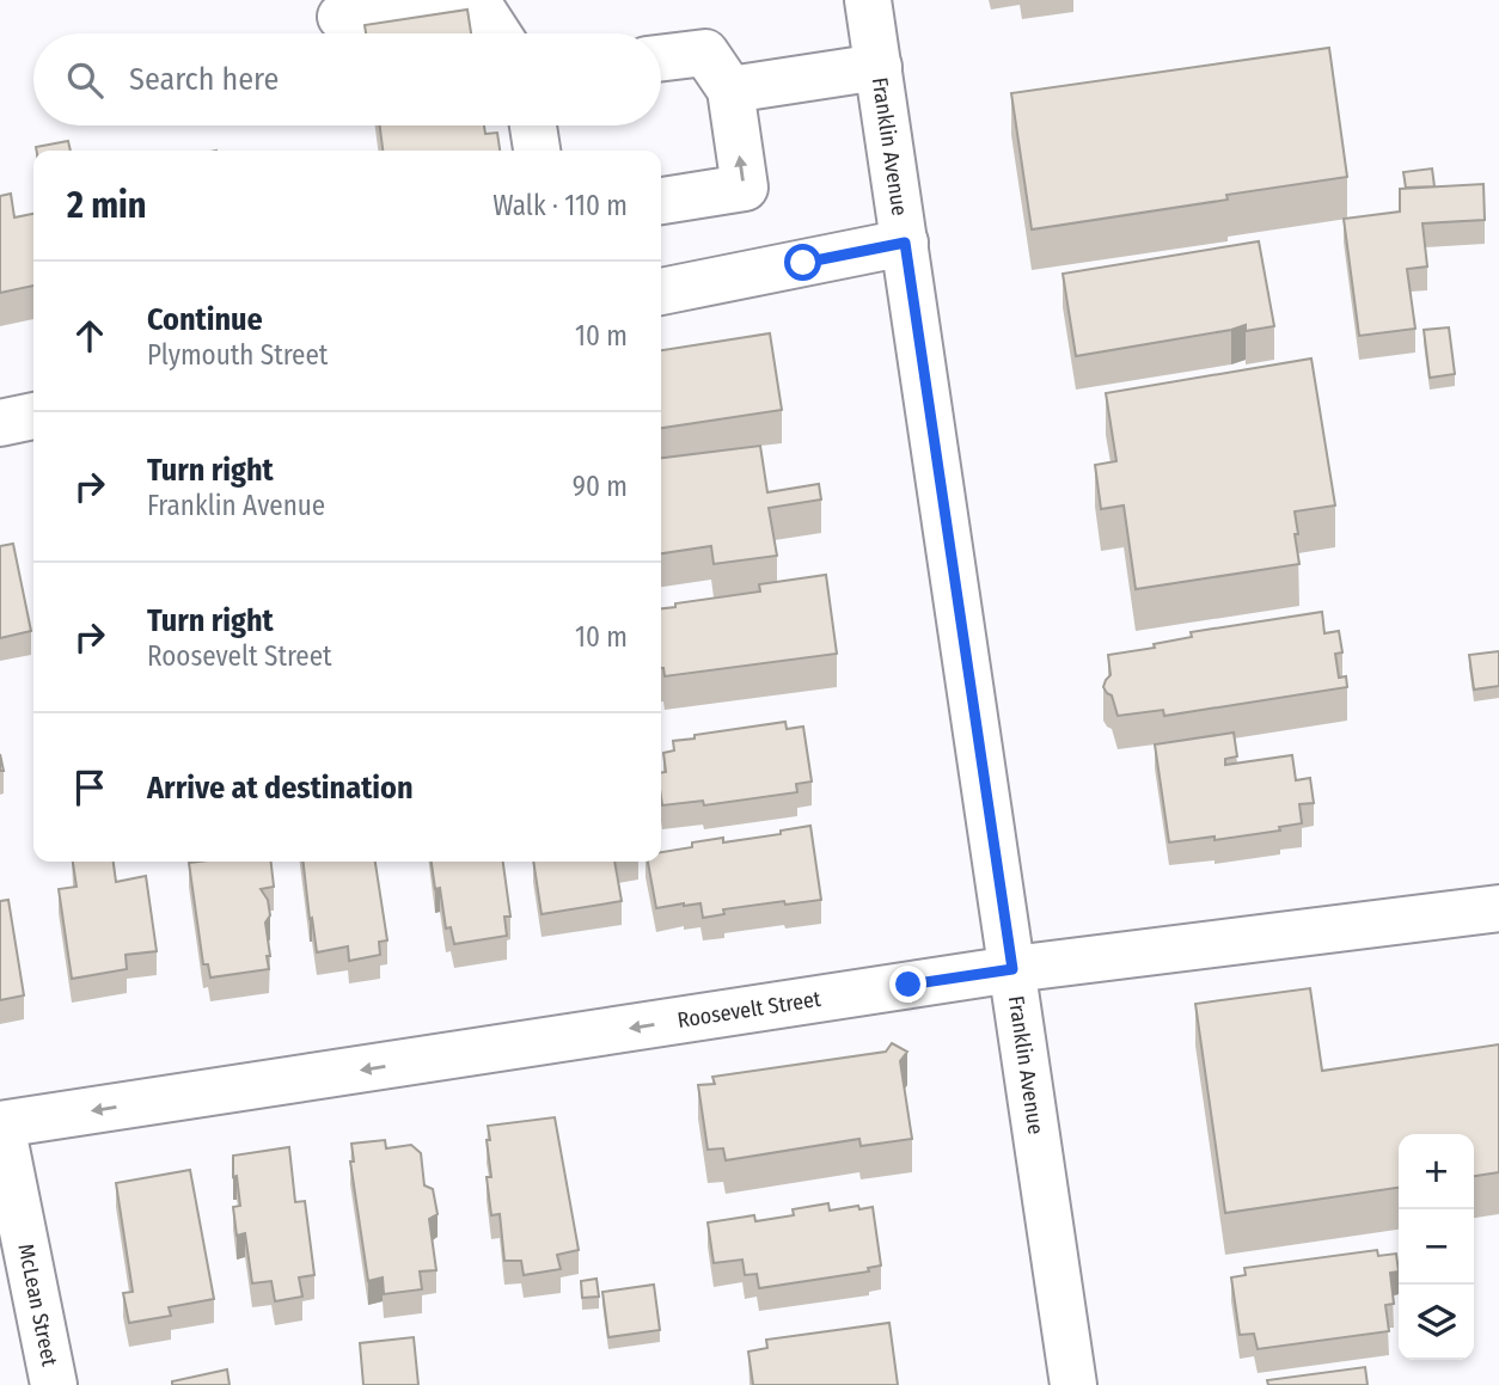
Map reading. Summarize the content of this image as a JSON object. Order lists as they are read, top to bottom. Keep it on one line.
{"streets":{"street":["Franklin Avenue","Roosevelt Street","McLean Street"]},"crossings":[["Franklin Avenue","Roosevelt Street"],["Roosevelt Street","McLean Street"]],"one_way":["Roosevelt Street"],"page":{"search":"Search here","heading":["2 min","Walk · 110 m"],"list":[["Continue","Plymouth Street","10 m"],["Turn right","Franklin Avenue","90 m"],["Turn right","Roosevelt Street","10 m"],"Arrive at destination"],"map_buttons":["+","−"]}}
